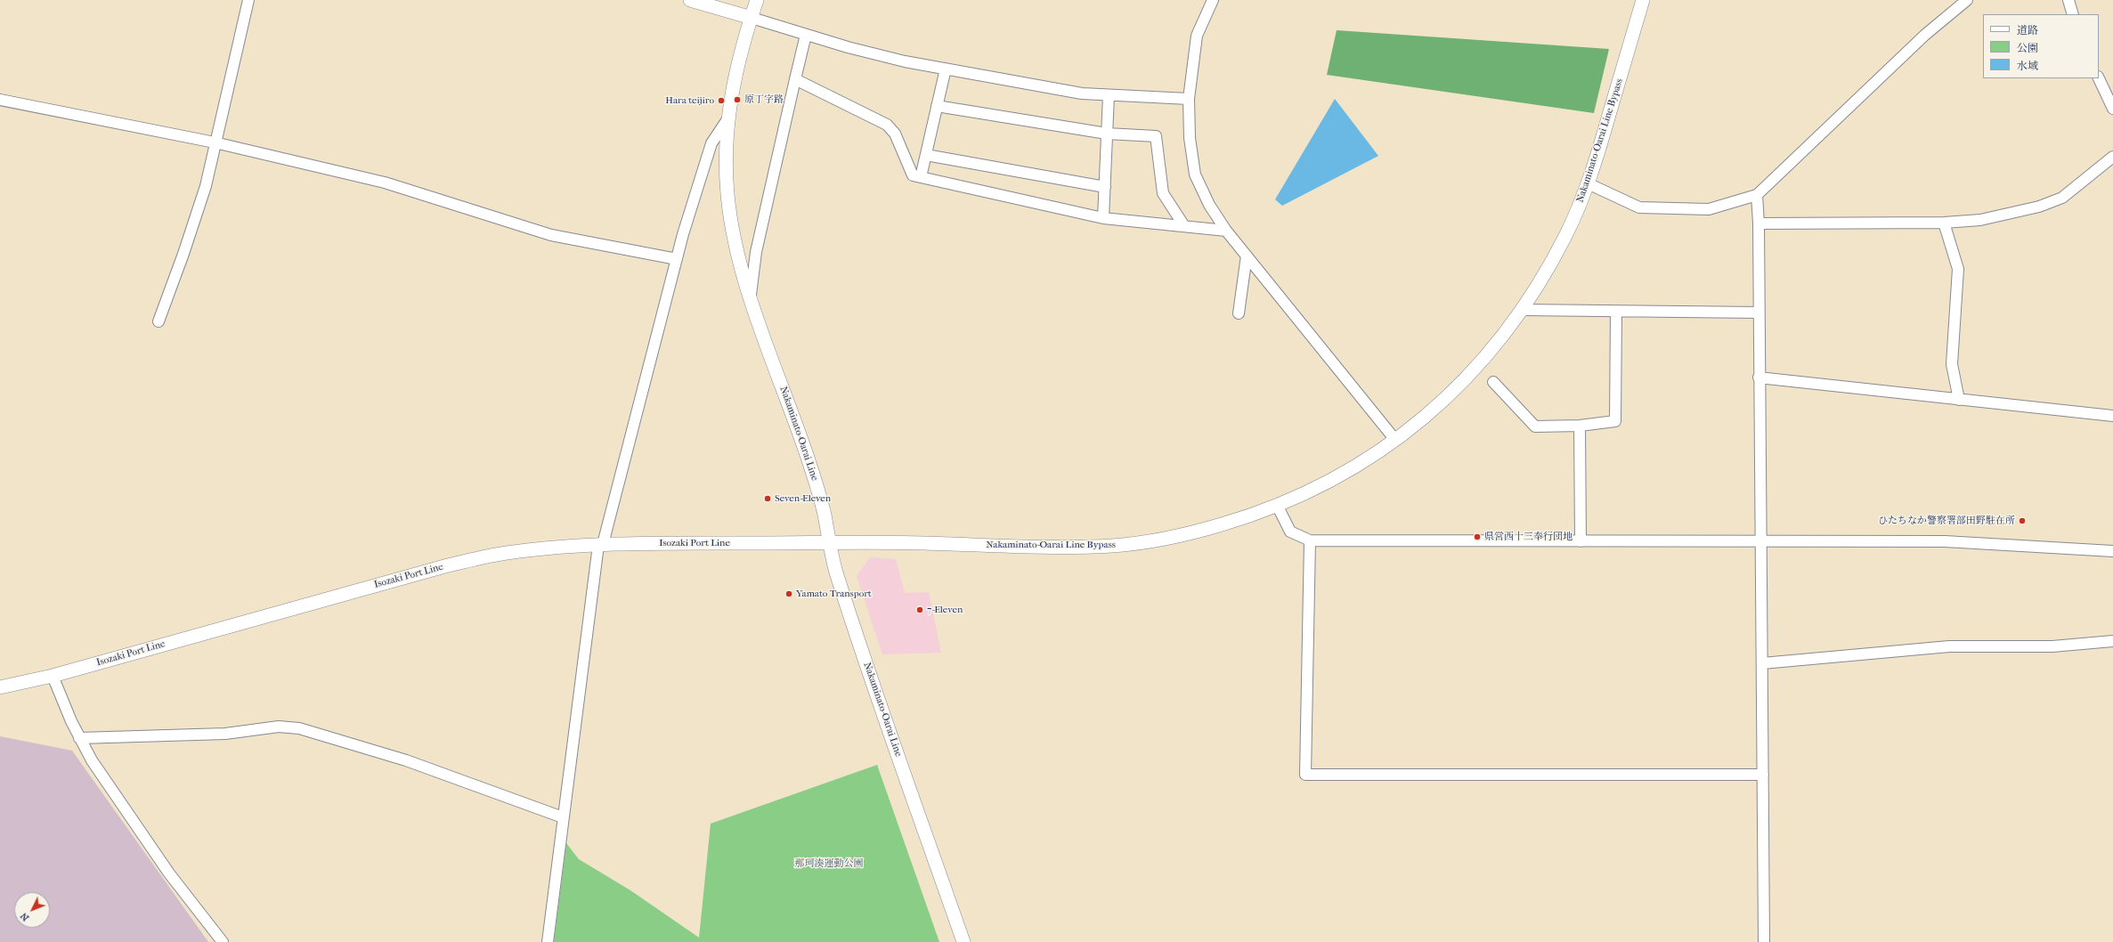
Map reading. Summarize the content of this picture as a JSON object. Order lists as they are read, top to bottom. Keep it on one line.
{"streets":{"main road":["Nakaminato-Oarai Line Bypass","Nakaminato-Oarai Line","Isozaki Port Line"]},"crossings":[["Nakaminato-Oarai Line Bypass","Nakaminato-Oarai Line"],["Nakaminato-Oarai Line Bypass","Isozaki Port Line"],["Nakaminato-Oarai Line","Isozaki Port Line"]],"parks":["那珂湊運動公園"],"places":["原丁字路","Hara teijiro","Seven-Eleven","ひたちなか警察署部田野駐在所","県営西十三奉行団地","Yamato Transport","7-Eleven"],"legend":["道路","公園","水域"],"north":"bottom left"}
